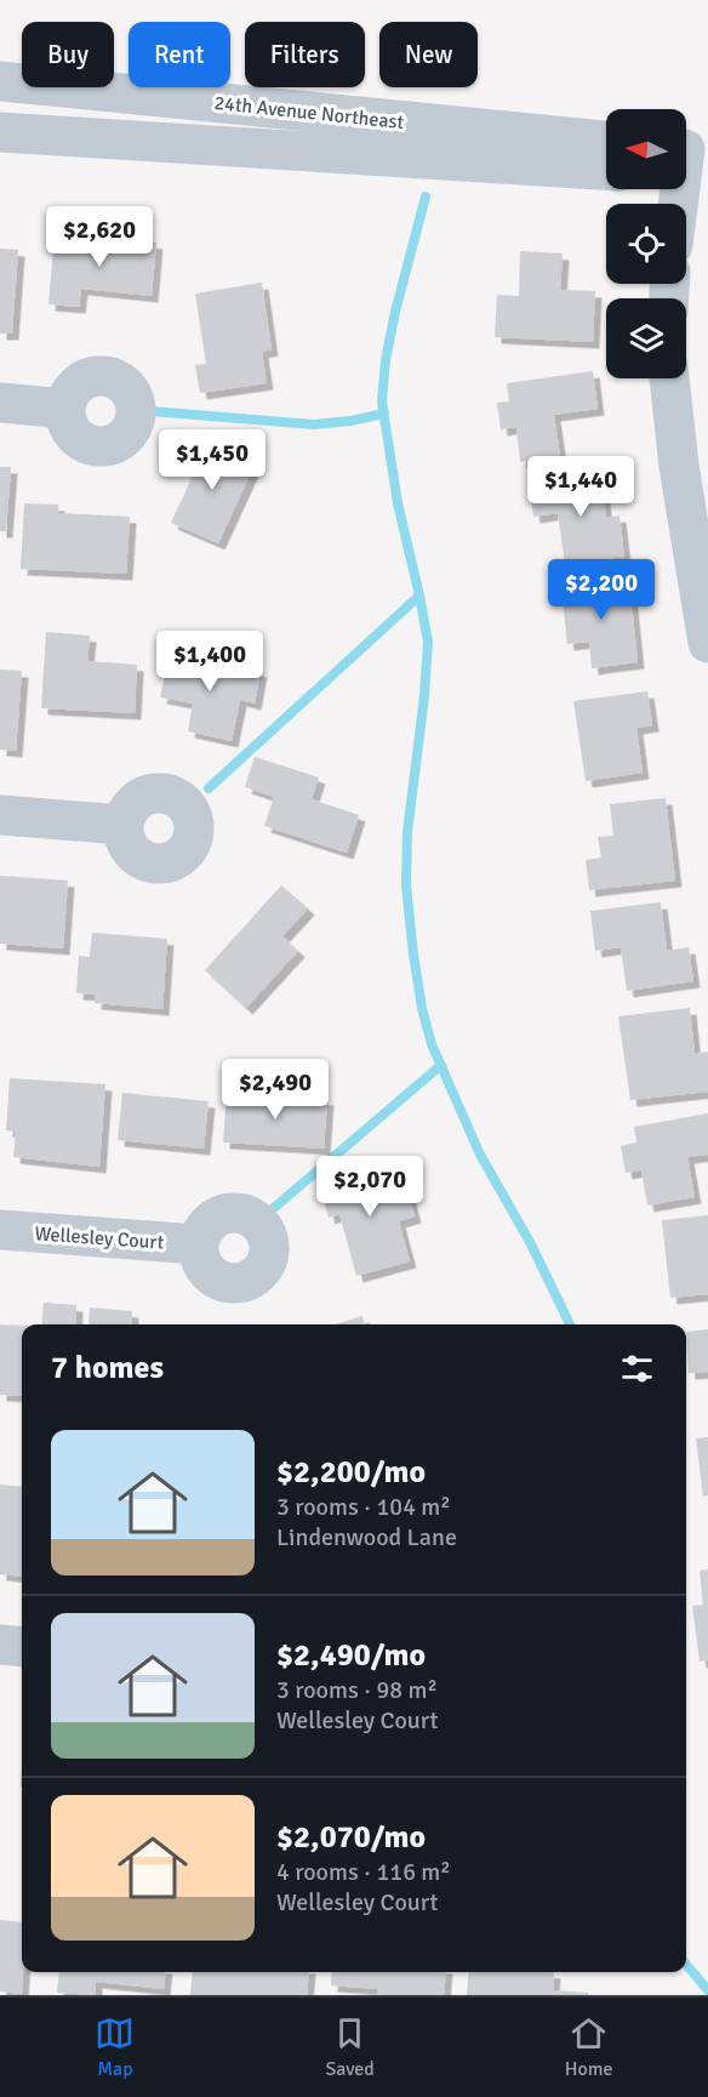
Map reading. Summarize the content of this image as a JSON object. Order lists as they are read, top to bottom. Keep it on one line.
{"streets":{"street":["24th Avenue Northeast","Wellesley Court"]},"north":"left","page":{"chip":["Buy","Rent","Filters","New"],"price":["$2,620","$1,450","$1,440","$2,200","$1,400","$2,490","$2,070"],"heading":"7 homes","list":[{"name":"$2,200/mo","note":"3 rooms · 104 m² · Lindenwood Lane"},{"name":"$2,490/mo","note":"3 rooms · 98 m² · Wellesley Court"},{"name":"$2,070/mo","note":"4 rooms · 116 m² · Wellesley Court"}],"tabs":["Map","Saved","Home"]}}
